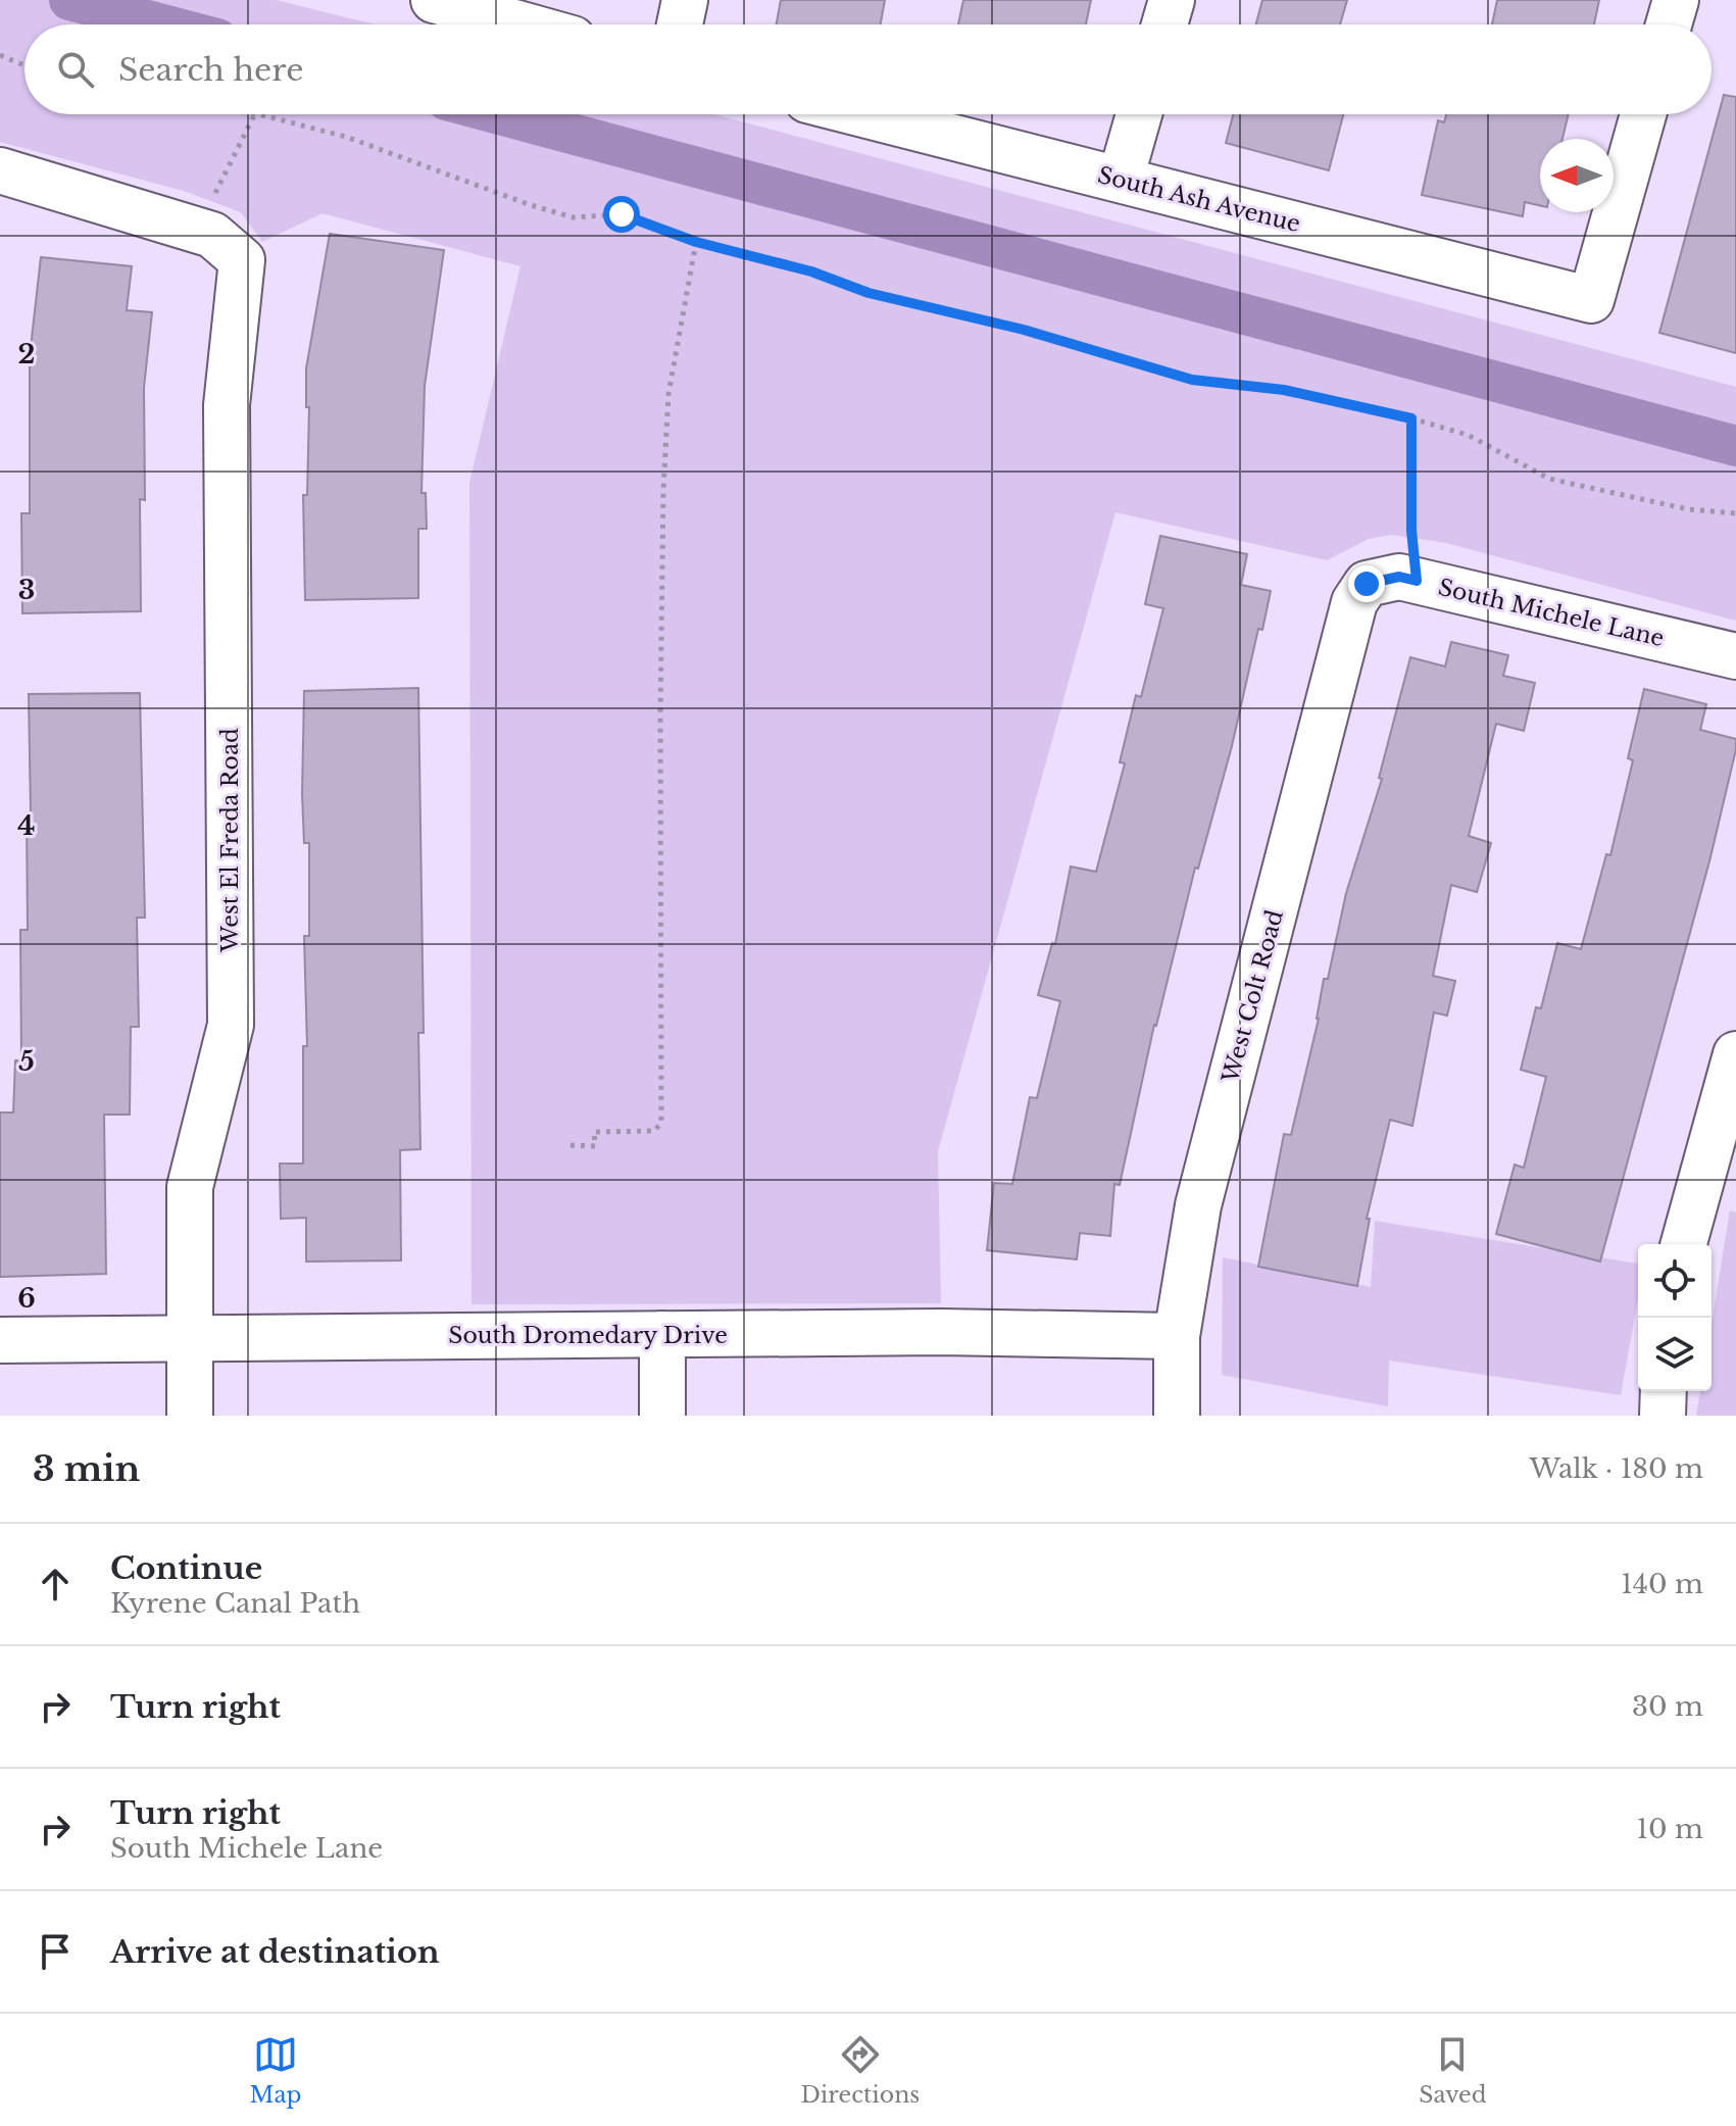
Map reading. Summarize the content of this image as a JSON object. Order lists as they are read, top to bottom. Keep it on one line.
{"streets":{"street":["South Ash Avenue","South Michele Lane","West El Freda Road","West Colt Road","South Dromedary Drive"]},"crossings":[["South Michele Lane","West Colt Road"],["West El Freda Road","South Dromedary Drive"],["West Colt Road","South Dromedary Drive"]],"north":"left","page":{"search":"Search here","heading":["3 min","Walk · 180 m"],"list":[["Continue","Kyrene Canal Path","140 m"],["Turn right","30 m"],["Turn right","South Michele Lane","10 m"],"Arrive at destination"],"nav":["Map","Directions","Saved"]},"grid":{"rows":["2","3","4","5","6"]}}
